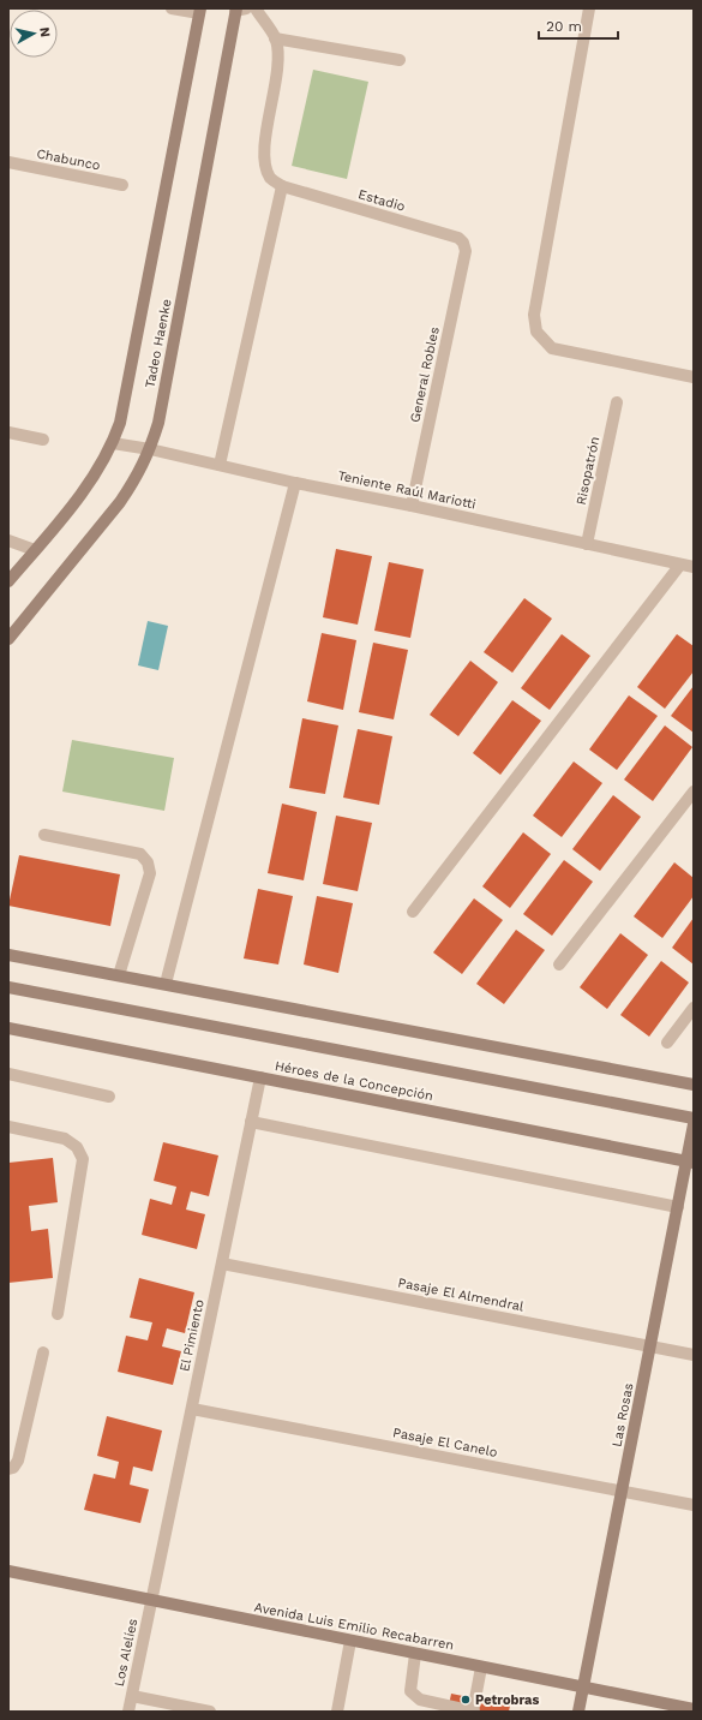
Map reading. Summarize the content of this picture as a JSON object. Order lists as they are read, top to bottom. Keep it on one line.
{"streets":{"main road":["Tadeo Haenke","Héroes de la Concepción","Las Rosas","Avenida Luis Emilio Recabarren"],"street":["Chabunco","Estadio","General Robles","Risopatrón","Teniente Raúl Mariotti","Pasaje El Almendral","El Pimiento","Pasaje El Canelo","Los Alelíes"]},"crossings":[["Estadio","General Robles"],["Tadeo Haenke","Teniente Raúl Mariotti"],["General Robles","Teniente Raúl Mariotti"],["Risopatrón","Teniente Raúl Mariotti"],["Héroes de la Concepción","El Pimiento"],["Héroes de la Concepción","Las Rosas"],["Pasaje El Almendral","El Pimiento"],["Pasaje El Almendral","Las Rosas"],["El Pimiento","Pasaje El Canelo"],["El Pimiento","Avenida Luis Emilio Recabarren"],["El Pimiento","Los Alelíes"],["Las Rosas","Pasaje El Canelo"],["Las Rosas","Avenida Luis Emilio Recabarren"],["Avenida Luis Emilio Recabarren","Los Alelíes"]],"places":["Petrobras"],"scale_bar":"20 m","north":"right"}
